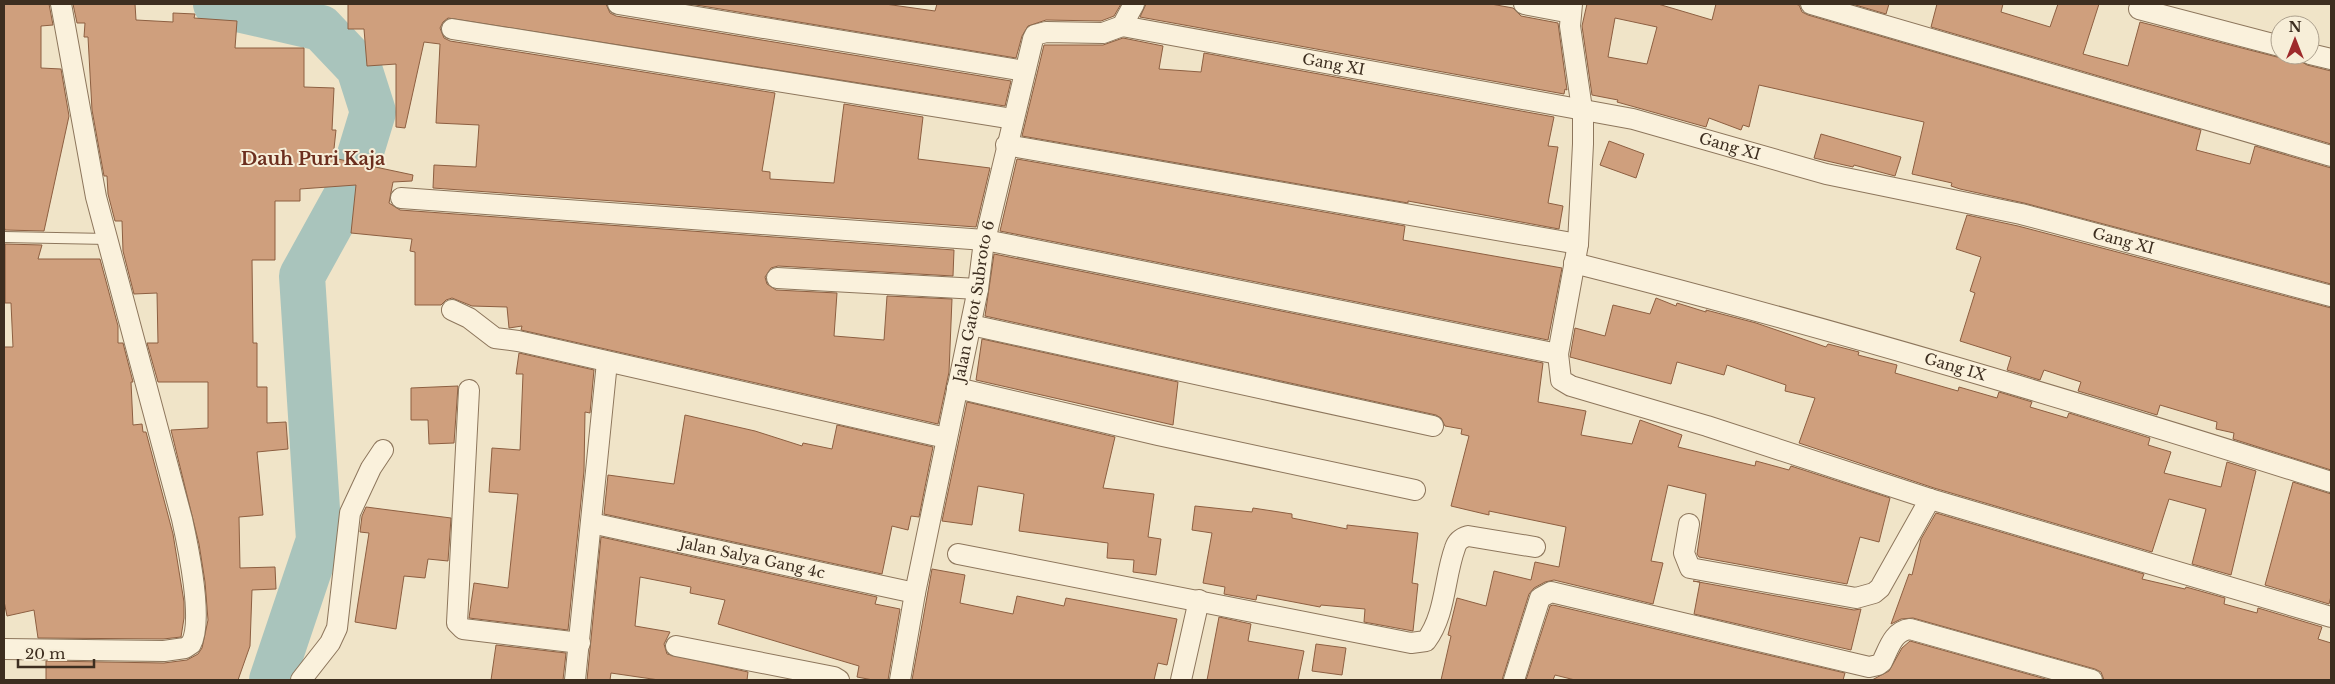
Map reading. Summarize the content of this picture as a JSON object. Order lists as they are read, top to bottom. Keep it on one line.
{"streets":{"street":["Gang XI","Jalan Gatot Subroto 6","Gang IX","Jalan Salya Gang 4c"]},"crossings":[["Gang XI","Jalan Gatot Subroto 6"],["Jalan Gatot Subroto 6","Gang IX"],["Jalan Gatot Subroto 6","Jalan Salya Gang 4c"]],"districts":["Dauh Puri Kaja"],"scale_bar":"20 m","north":"top"}
